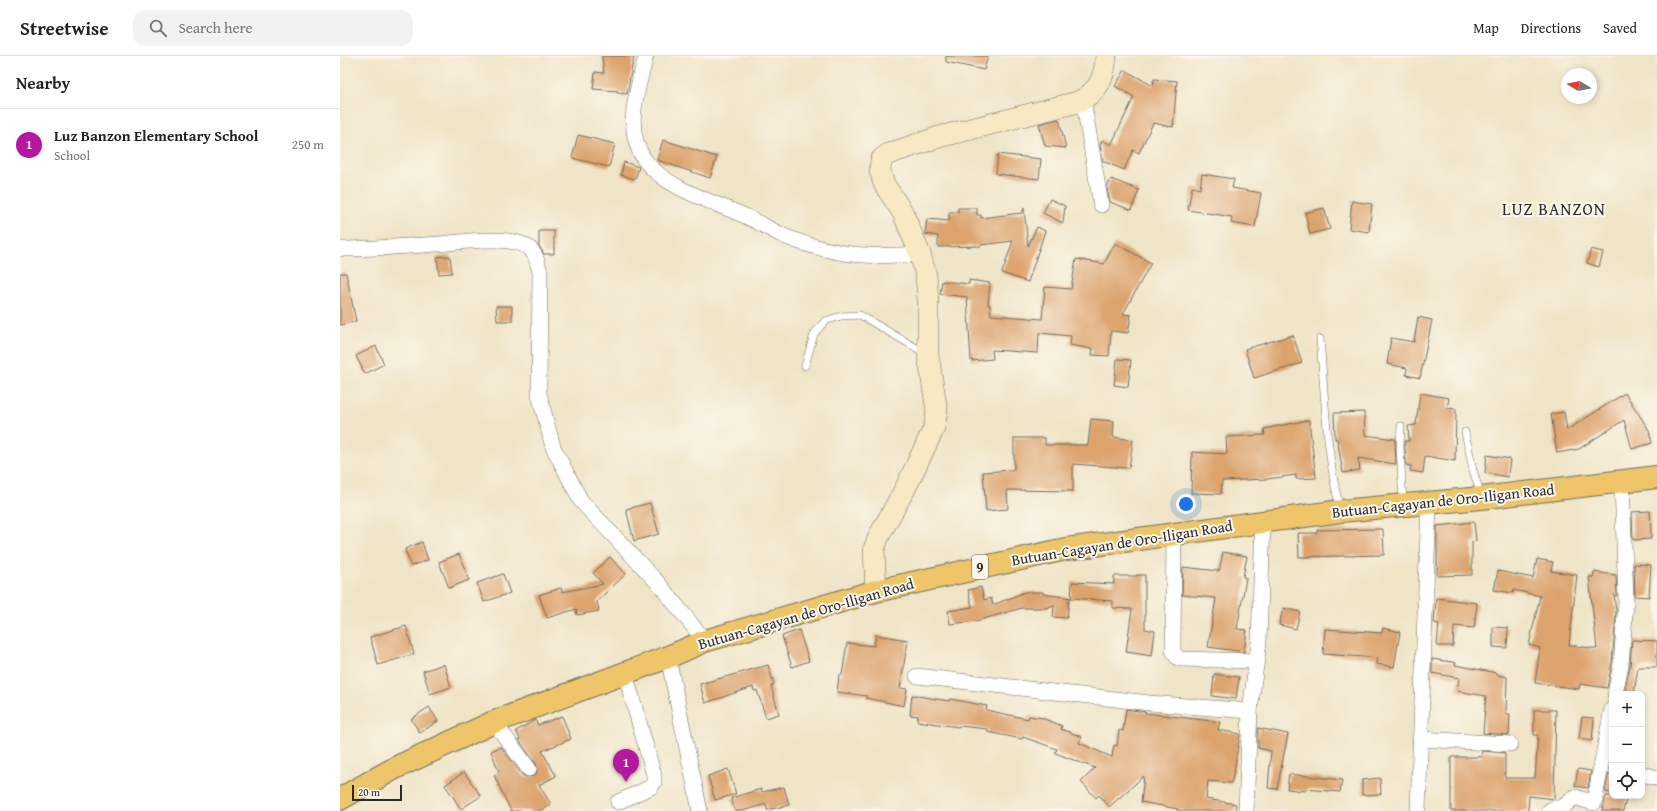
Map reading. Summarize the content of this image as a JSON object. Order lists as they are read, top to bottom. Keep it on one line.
{"streets":{"highway":["Butuan-Cagayan de Oro-Iligan Road","9"]},"districts":["LUZ BANZON"],"scale_bar":"20 m","north":"left","page":{"header":"Streetwise","search":"Search here","nav":["Map","Directions","Saved"],"heading":"Nearby","list":[{"mark":"1","name":"Luz Banzon Elementary School","note":"School","value":"250 m"}],"map_buttons":["+","−"],"pins":"1","scale":"20 m"}}
